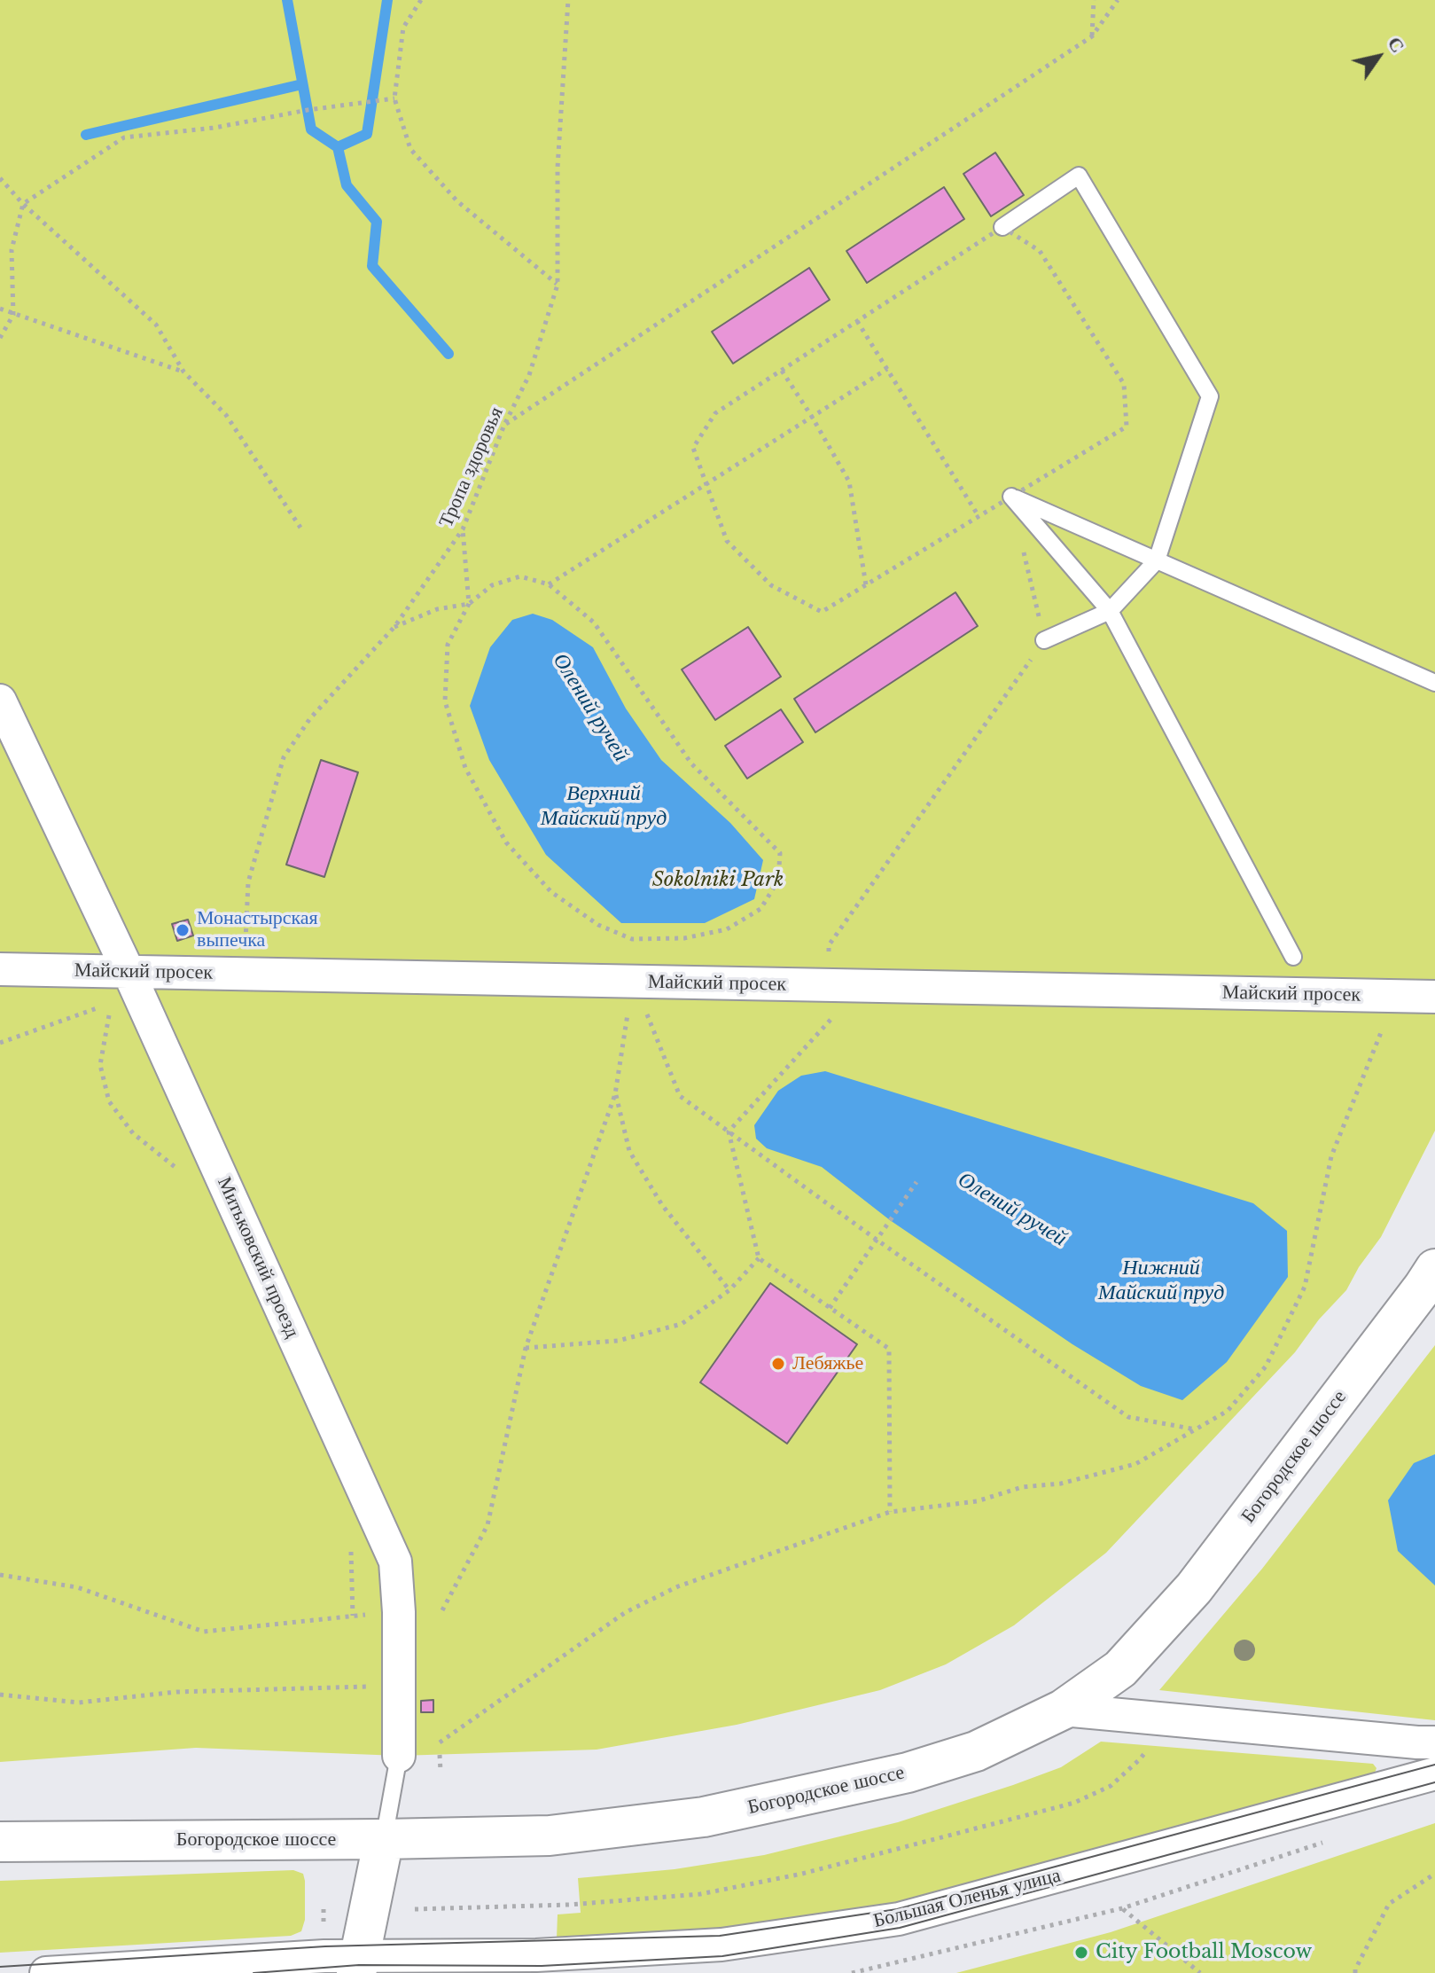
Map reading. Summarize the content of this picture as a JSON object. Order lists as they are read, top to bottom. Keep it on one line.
{"streets":{"main road":["Богородское шоссе"],"street":["Майский просек","Митьковский проезд","Большая Оленья улица"],"path":["Тропа здоровья"]},"crossings":[["Тропа здоровья","Майский просек"],["Майский просек","Митьковский проезд"],["Митьковский проезд","Богородское шоссе"]],"water":["Олений ручей","Верхний Майский пруд","Нижний Майский пруд"],"parks":["Sokolniki Park"],"places":["Монастырская выпечка","Лебяжье","City Football Moscow"],"north":"top right"}
